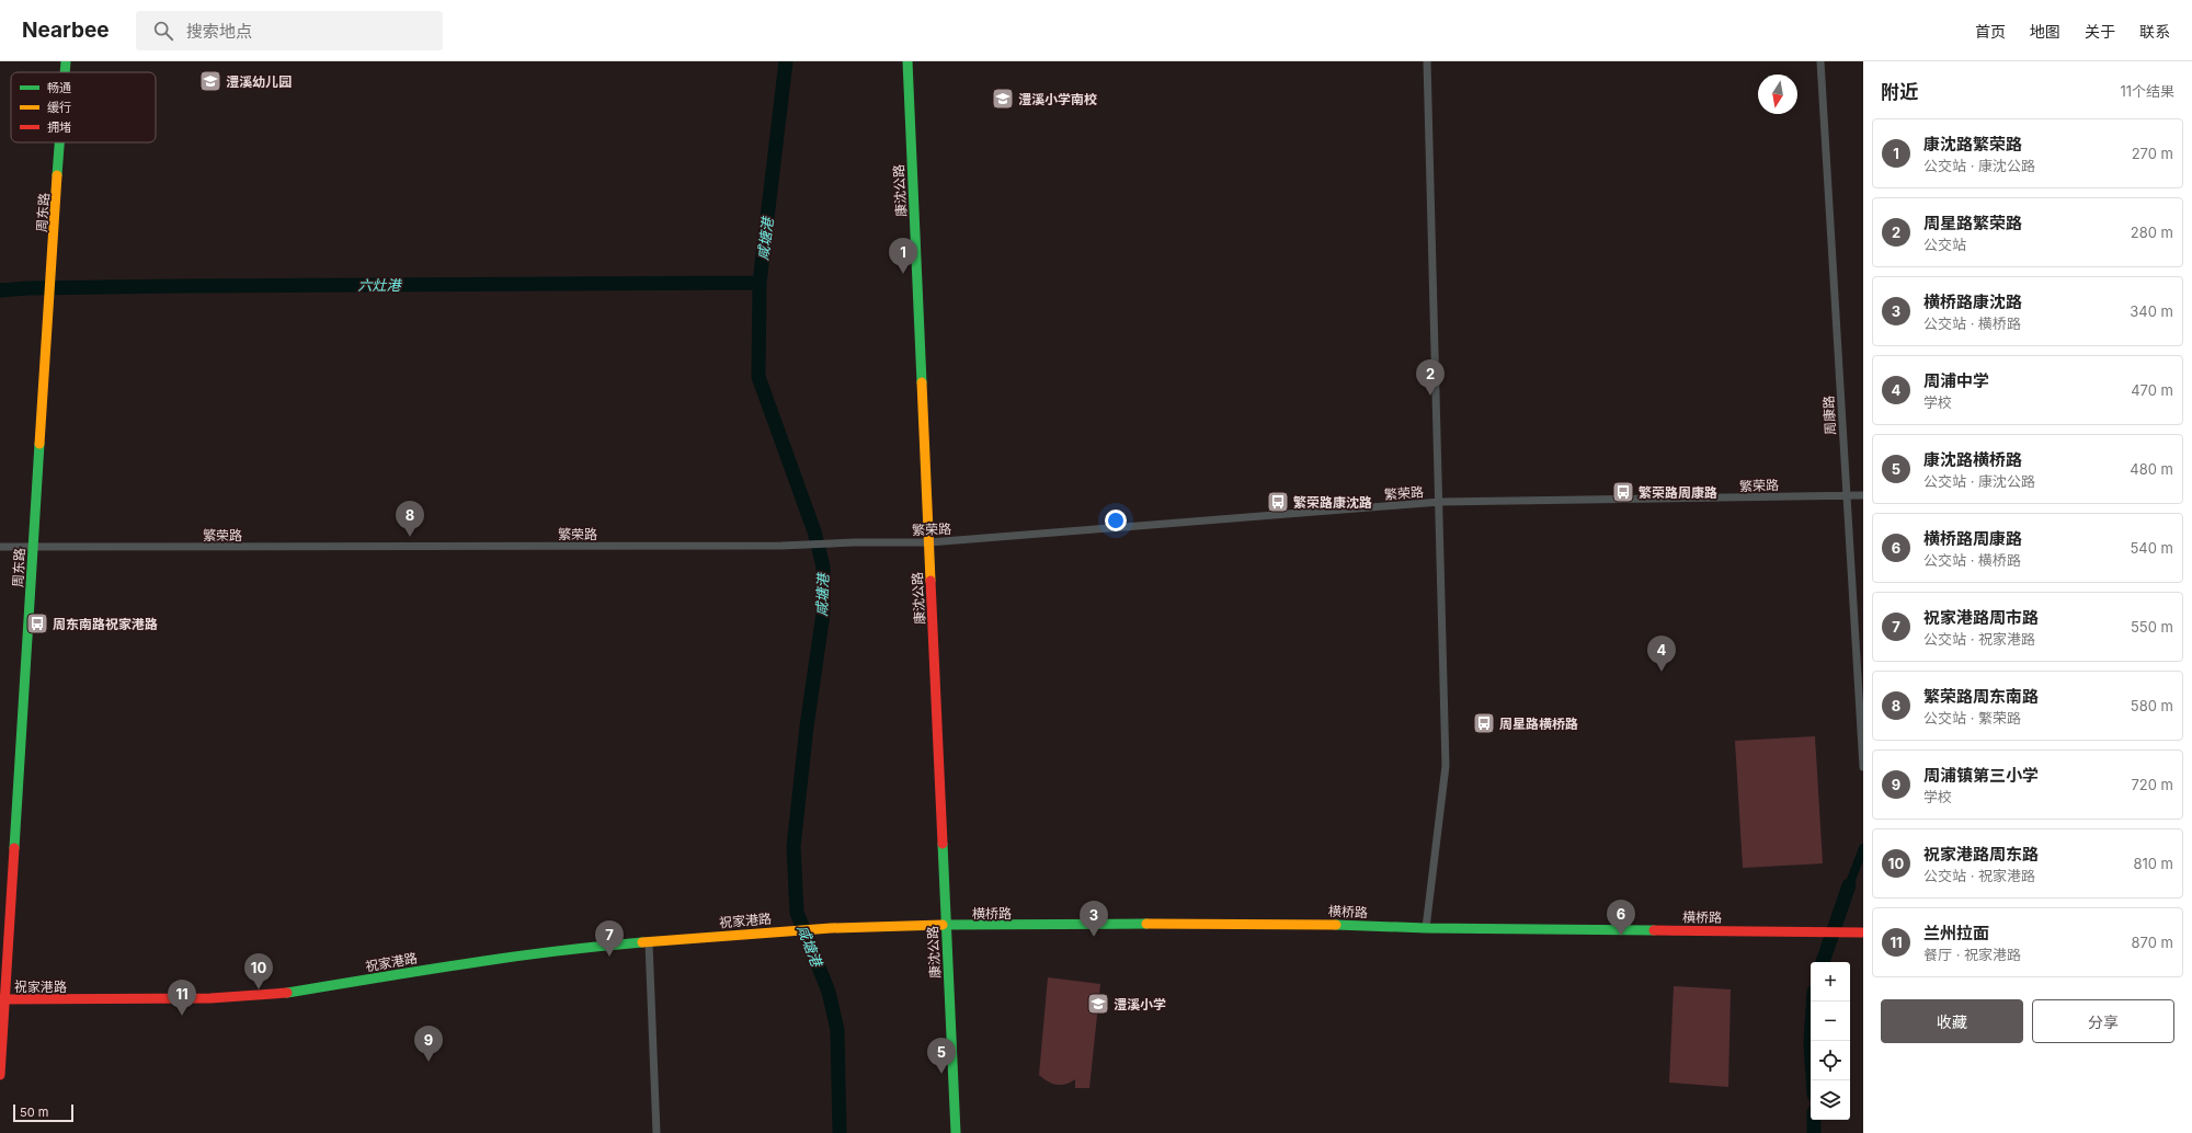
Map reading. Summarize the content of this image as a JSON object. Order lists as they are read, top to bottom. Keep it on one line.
{"streets":{"street":["康沈公路","周东路","周康路","繁荣路","横桥路","祝家港路"]},"crossings":[["康沈公路","繁荣路"],["康沈公路","横桥路"],["周东路","繁荣路"],["周东路","祝家港路"],["周康路","繁荣路"],["横桥路","祝家港路"]],"water":["咸塘港","六灶港"],"places":{"school or university":["澧溪幼儿园","澧溪小学南校","澧溪小学"],"bus stop":["繁荣路周康路","繁荣路康沈路","周东南路祝家港路","周星路横桥路"]},"legend":["畅通","缓行","拥堵"],"scale_bar":"50 m","north":"bottom","page":{"header":"Nearbee","search":"搜索地点","nav":["首页","地图","关于","联系"],"heading":["附近","11个结果"],"list":[{"mark":"1","name":"康沈路繁荣路","note":"公交站 · 康沈公路","value":"270 m"},{"mark":"2","name":"周星路繁荣路","note":"公交站","value":"280 m"},{"mark":"3","name":"横桥路康沈路","note":"公交站 · 横桥路","value":"340 m"},{"mark":"4","name":"周浦中学","note":"学校","value":"470 m"},{"mark":"5","name":"康沈路横桥路","note":"公交站 · 康沈公路","value":"480 m"},{"mark":"6","name":"横桥路周康路","note":"公交站 · 横桥路","value":"540 m"},{"mark":"7","name":"祝家港路周市路","note":"公交站 · 祝家港路","value":"550 m"},{"mark":"8","name":"繁荣路周东南路","note":"公交站 · 繁荣路","value":"580 m"},{"mark":"9","name":"周浦镇第三小学","note":"学校","value":"720 m"},{"mark":"10","name":"祝家港路周东路","note":"公交站 · 祝家港路","value":"810 m"},{"mark":"11","name":"兰州拉面","note":"餐厅 · 祝家港路","value":"870 m"}],"pins":["1","2","8","4","6","3","7","10","11","9","5"],"map_buttons":["+","−"],"buttons":["收藏","分享"],"scale":"50 m"}}
